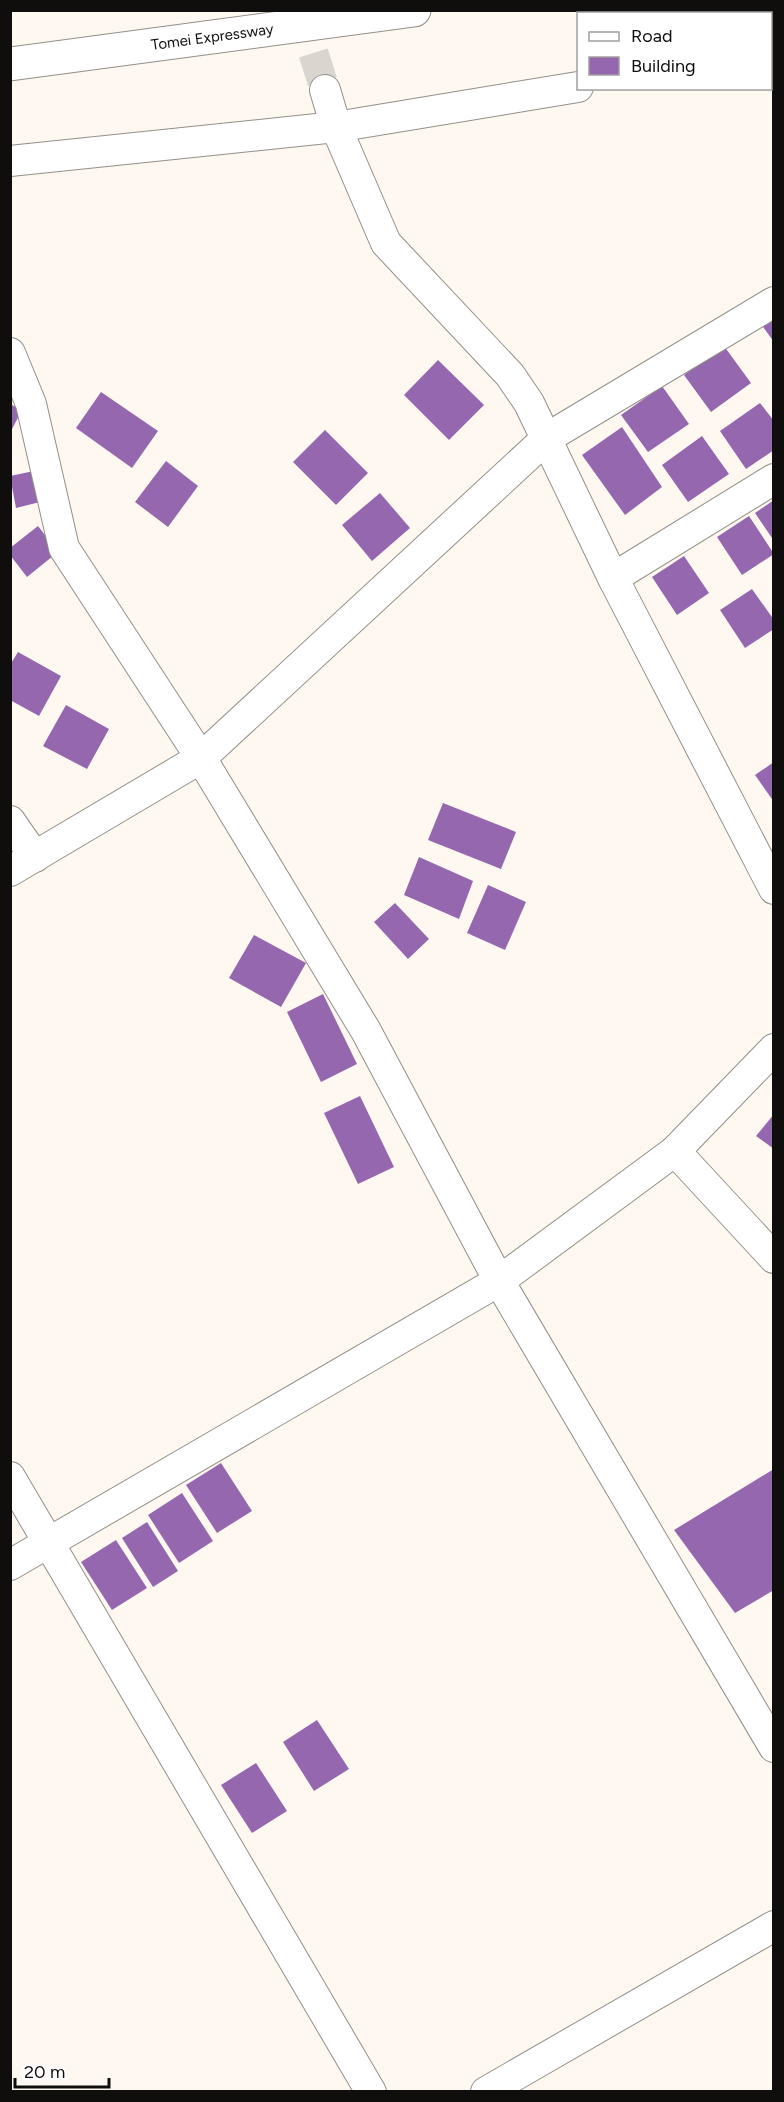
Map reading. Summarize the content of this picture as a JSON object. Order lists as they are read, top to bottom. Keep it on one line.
{"streets":{"highway":["Tomei Expressway"]},"legend":["Road","Building"],"scale_bar":"20 m"}
